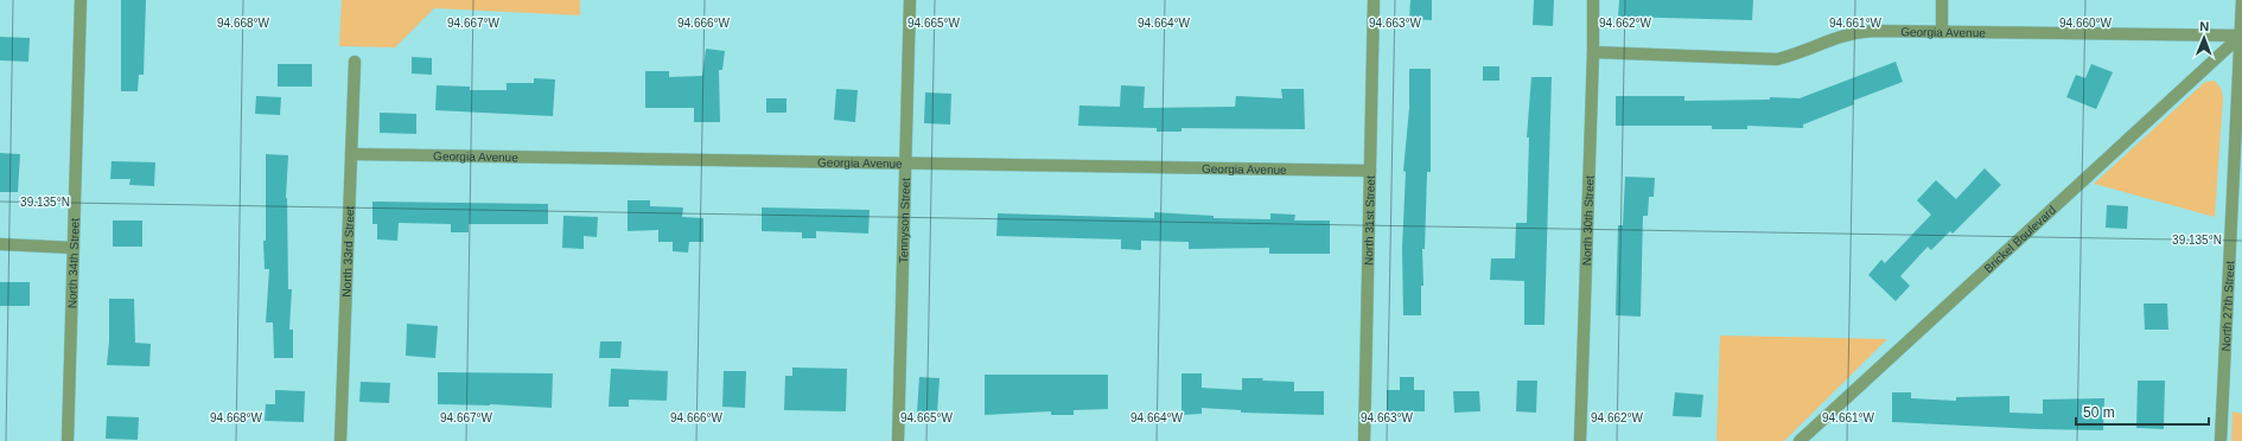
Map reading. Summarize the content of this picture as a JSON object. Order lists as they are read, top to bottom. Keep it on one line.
{"streets":{"street":["Georgia Avenue","Tennyson Street","North 31st Street","North 30th Street","Brickel Boulevard","North 33rd Street","North 34th Street","North 27th Street"]},"crossings":[["Georgia Avenue","Tennyson Street"],["Georgia Avenue","North 31st Street"],["Georgia Avenue","North 30th Street"],["Georgia Avenue","Brickel Boulevard"],["Georgia Avenue","North 33rd Street"],["Georgia Avenue","North 27th Street"],["Brickel Boulevard","North 27th Street"]],"scale_bar":"50 m","north":"top","coordinates":["94.668°W","94.667°W","94.666°W","94.665°W","94.664°W","94.663°W","94.662°W","94.661°W","94.660°W","39.135°N"]}
